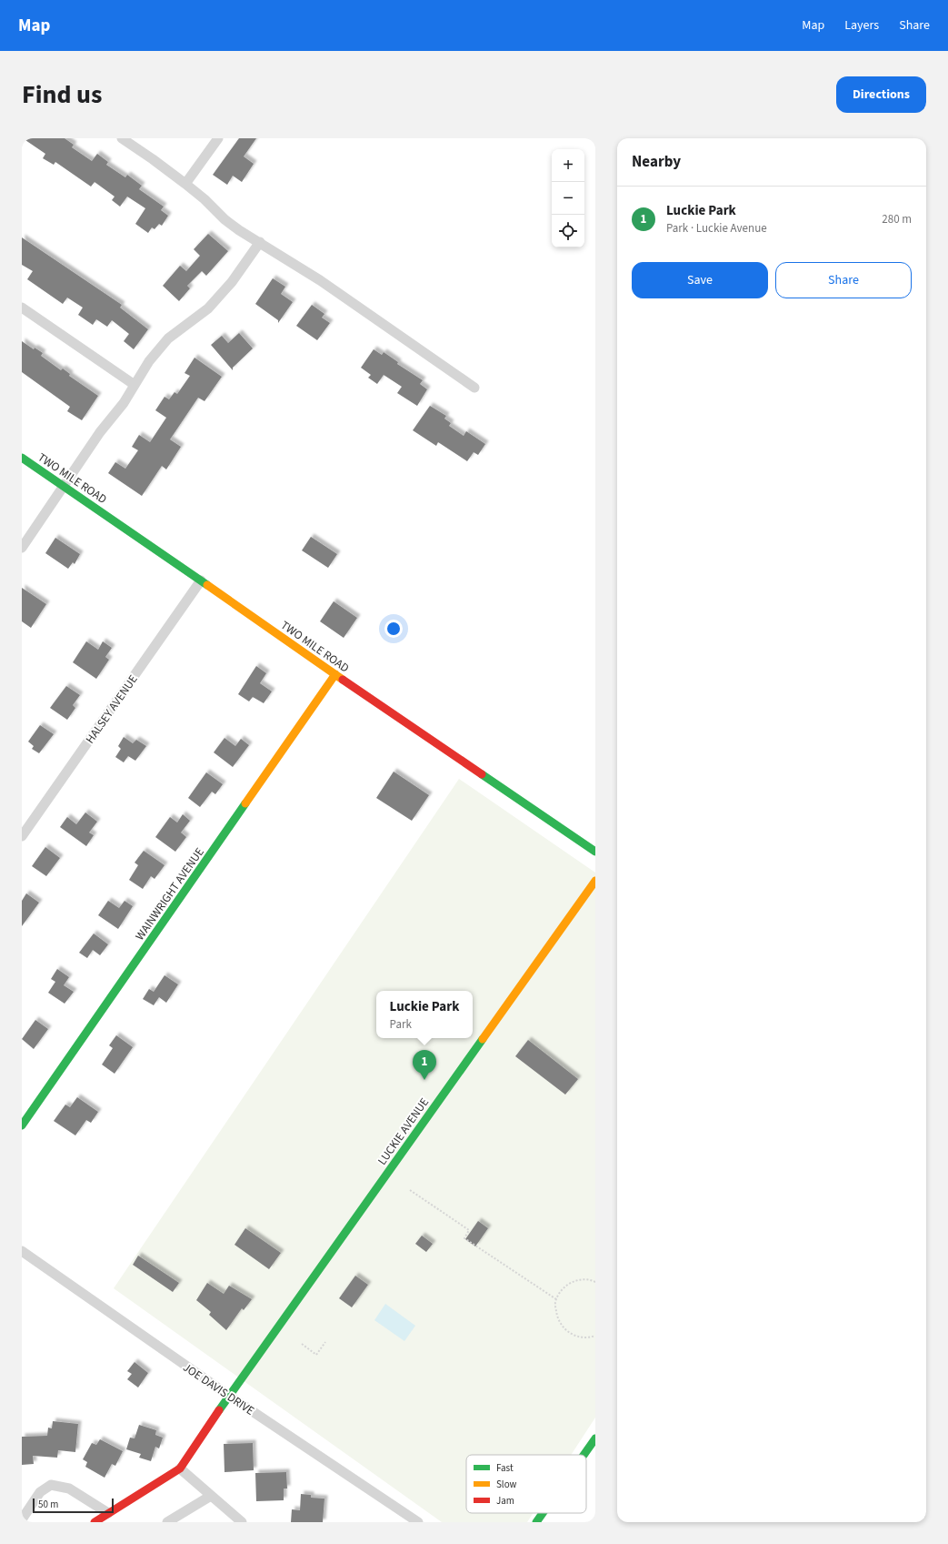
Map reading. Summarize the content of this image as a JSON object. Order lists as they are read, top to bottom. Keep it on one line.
{"streets":{"street":["TWO MILE ROAD","HALSEY AVENUE","WAINWRIGHT AVENUE","LUCKIE AVENUE","JOE DAVIS DRIVE"]},"crossings":[["TWO MILE ROAD","HALSEY AVENUE"],["TWO MILE ROAD","WAINWRIGHT AVENUE"],["LUCKIE AVENUE","JOE DAVIS DRIVE"]],"legend":["Fast","Slow","Jam"],"scale_bar":"50 m","page":{"header":"Map","nav":["Map","Layers","Share"],"title":"Find us","buttons":["Directions",["Save","Share"]],"heading":"Nearby","map_buttons":["+","−"],"list":[{"mark":"1","name":"Luckie Park","note":"Park · Luckie Avenue","value":"280 m"}],"popup":["Luckie Park","Park"],"pins":"1","scale":"50 m"}}
